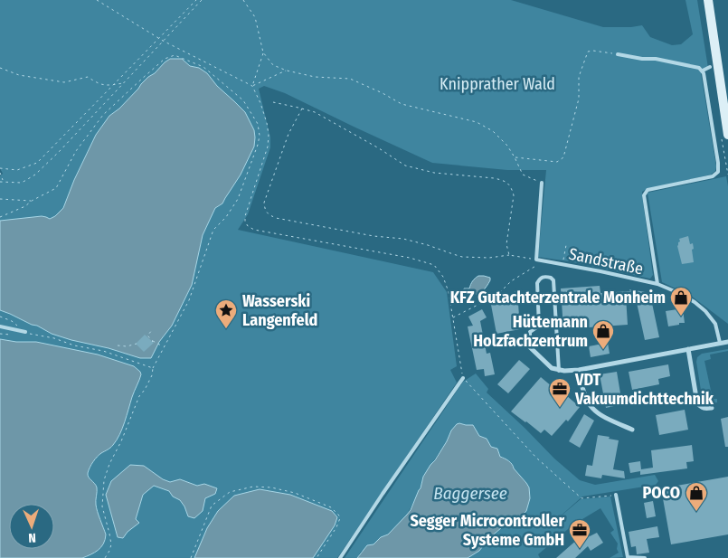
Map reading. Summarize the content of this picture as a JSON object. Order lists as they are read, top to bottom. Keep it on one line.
{"streets":{"lane":["Sandstraße"]},"water":["Baggersee"],"parks":["Knipprather Wald"],"places":{"shop":["KFZ Gutachterzentrale Monheim","Hüttemann Holzfachzentrum","POCO"],"place":["Wasserski Langenfeld"],"office":["VDT Vakuumdichttechnik","Segger Microcontroller Systeme GmbH"]},"north":"bottom"}
